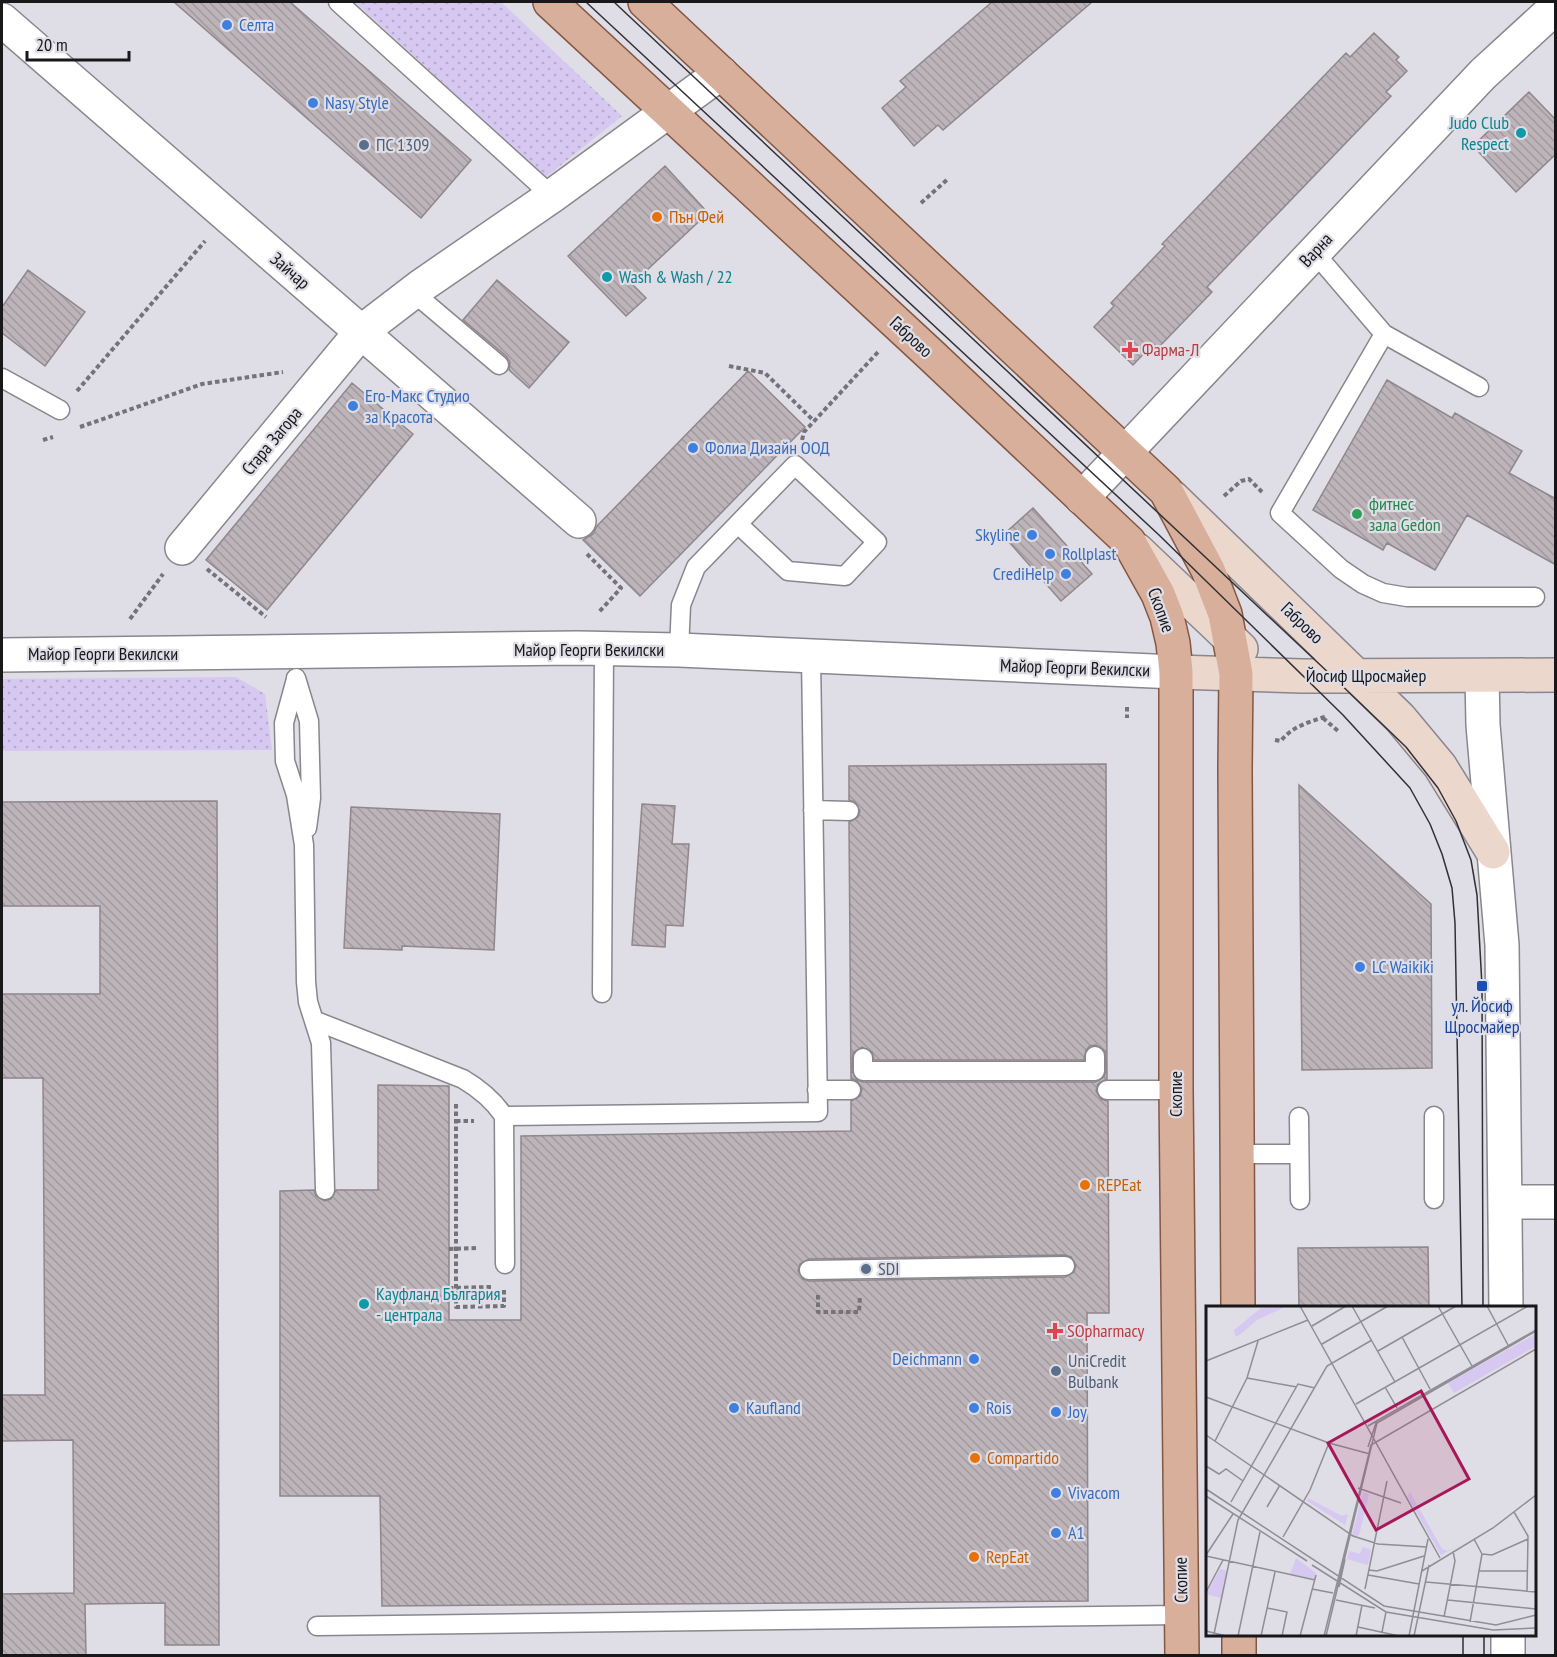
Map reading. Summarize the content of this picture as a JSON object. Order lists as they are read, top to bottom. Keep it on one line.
{"streets":{"main road":["Габрово","Скопие"],"street":["Варна","Зайчар","Стара Загора","Майор Георги Векилски","Йосиф Щросмайер"]},"crossings":[["Варна","Габрово"],["Зайчар","Стара Загора"],["Габрово","Стара Загора"],["Габрово","Скопие"],["Габрово","Йосиф Щросмайер"],["Скопие","Майор Георги Векилски"],["Скопие","Йосиф Щросмайер"],["Майор Георги Векилски","Йосиф Щросмайер"]],"places":{"other":["Селта","Nasy Style","Judo Club Respect","ПС 1309","Пън Фей","Wash & Wash / 22","Eго-Макс Студио за Красота","Фолиа Дизайн ООД","фитнес зала Gedon","Skyline","Rollplast","CrediHelp","LC Waikiki","REPEat","SDI","Кауфланд България - централа","Deichmann","UniCredit Bulbank","Kaufland","Rois","Joy","Compartido","Vivacom","A1","RepEat"],"health":["Фарма-Л","SOpharmacy"],"transit":["ул. Йосиф Щросмайер"]},"scale_bar":"20 m"}
